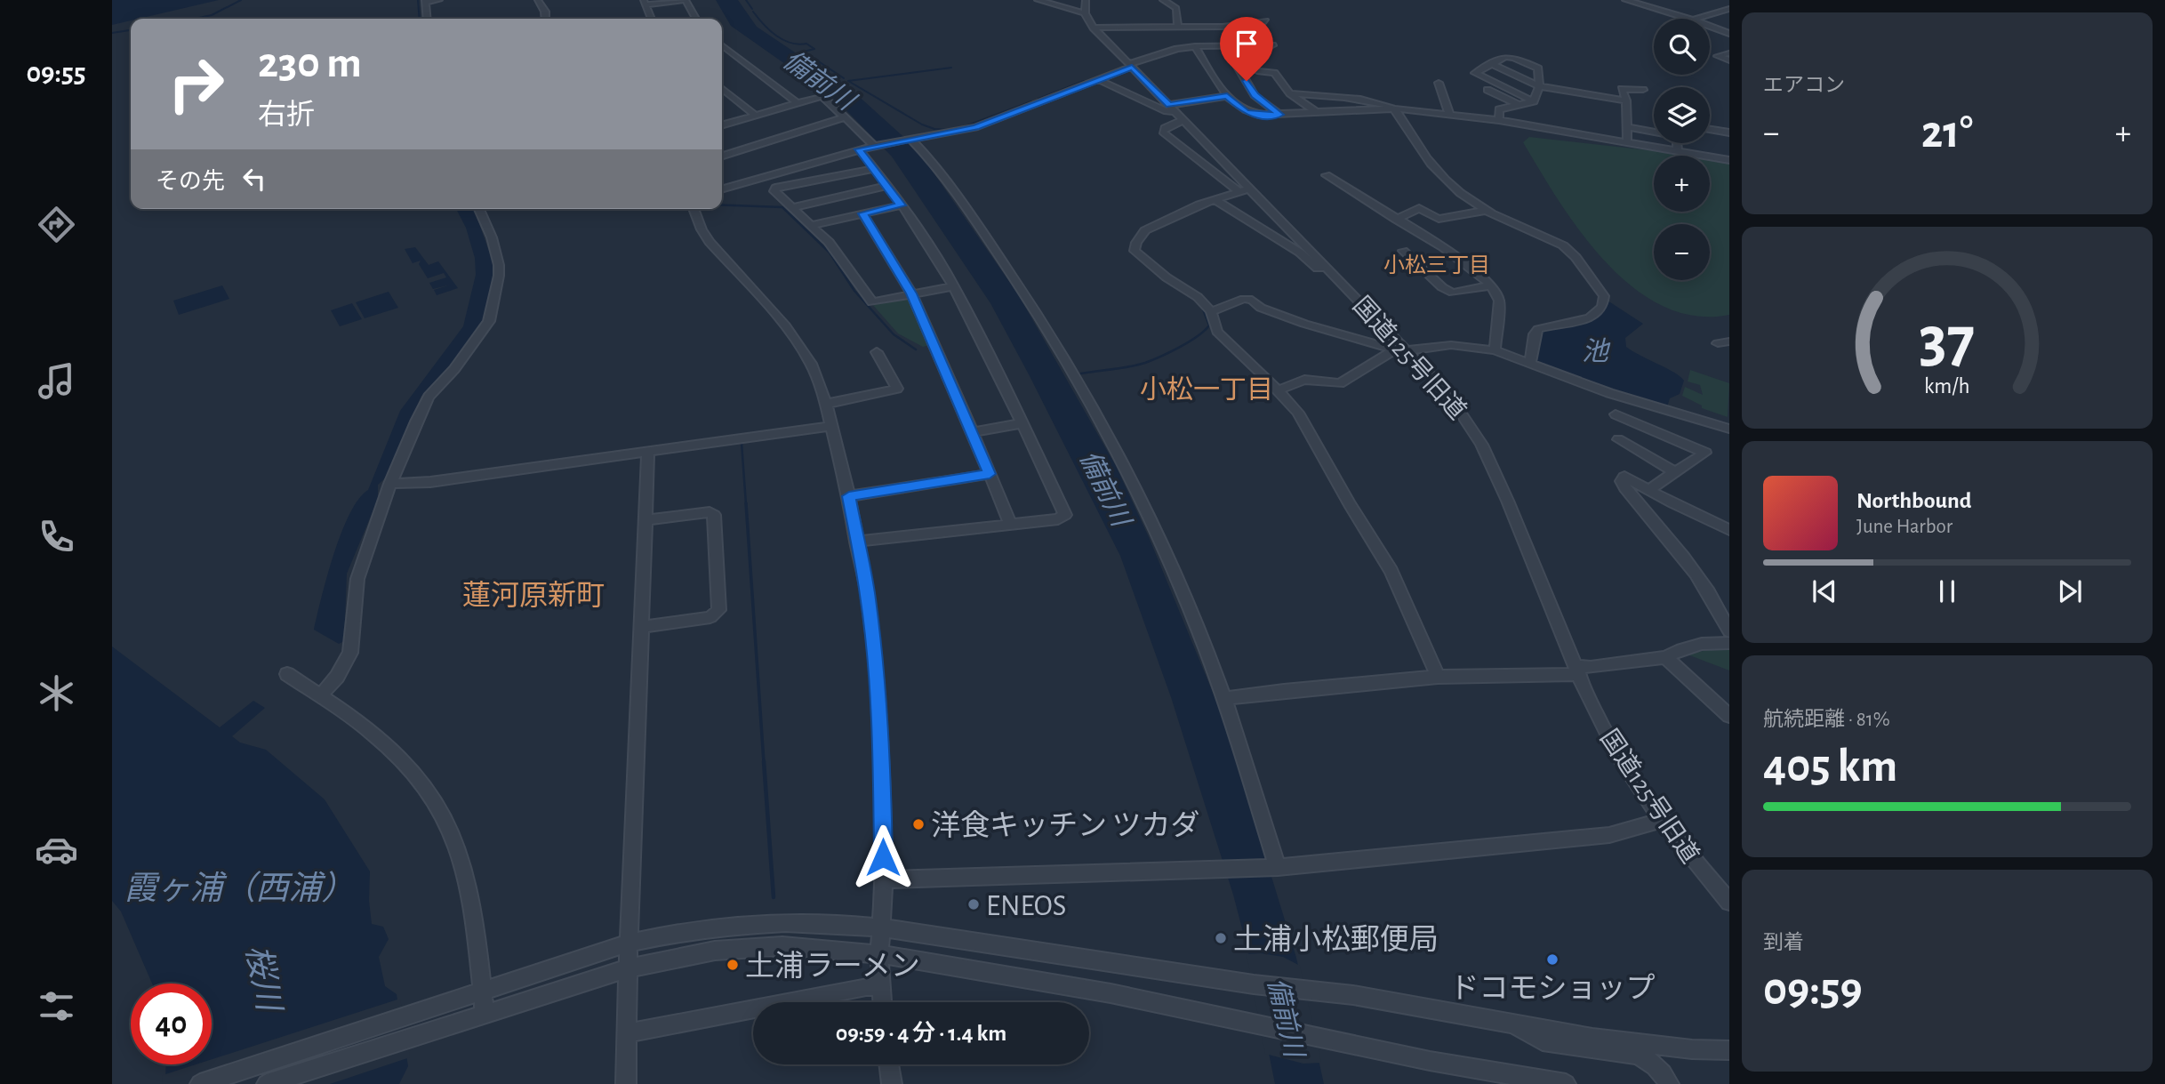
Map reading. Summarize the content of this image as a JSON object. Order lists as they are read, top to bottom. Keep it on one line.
{"streets":{"street":["国道125号旧道"]},"districts":["小松三丁目","小松一丁目","蓮河原新町"],"water":["備前川","池","霞ヶ浦（西浦）","桜川"],"places":["洋食キッチン ツカダ","ENEOS","土浦小松郵便局","ドコモショップ","土浦ラーメン"],"page":{"tabs":"09:55","tile":["エアコン",["航続距離 · 81%","405 km"],["到着","09:59"]],"map_buttons":["+","−"],"turn":["230 m","右折"],"heat":["−","21°","+"],"then":"その先","song":["Northbound","June Harbor"],"limit":"40","trip":"09:59 · 4 分 · 1.4 km","gauge":["37","km/h"]}}
